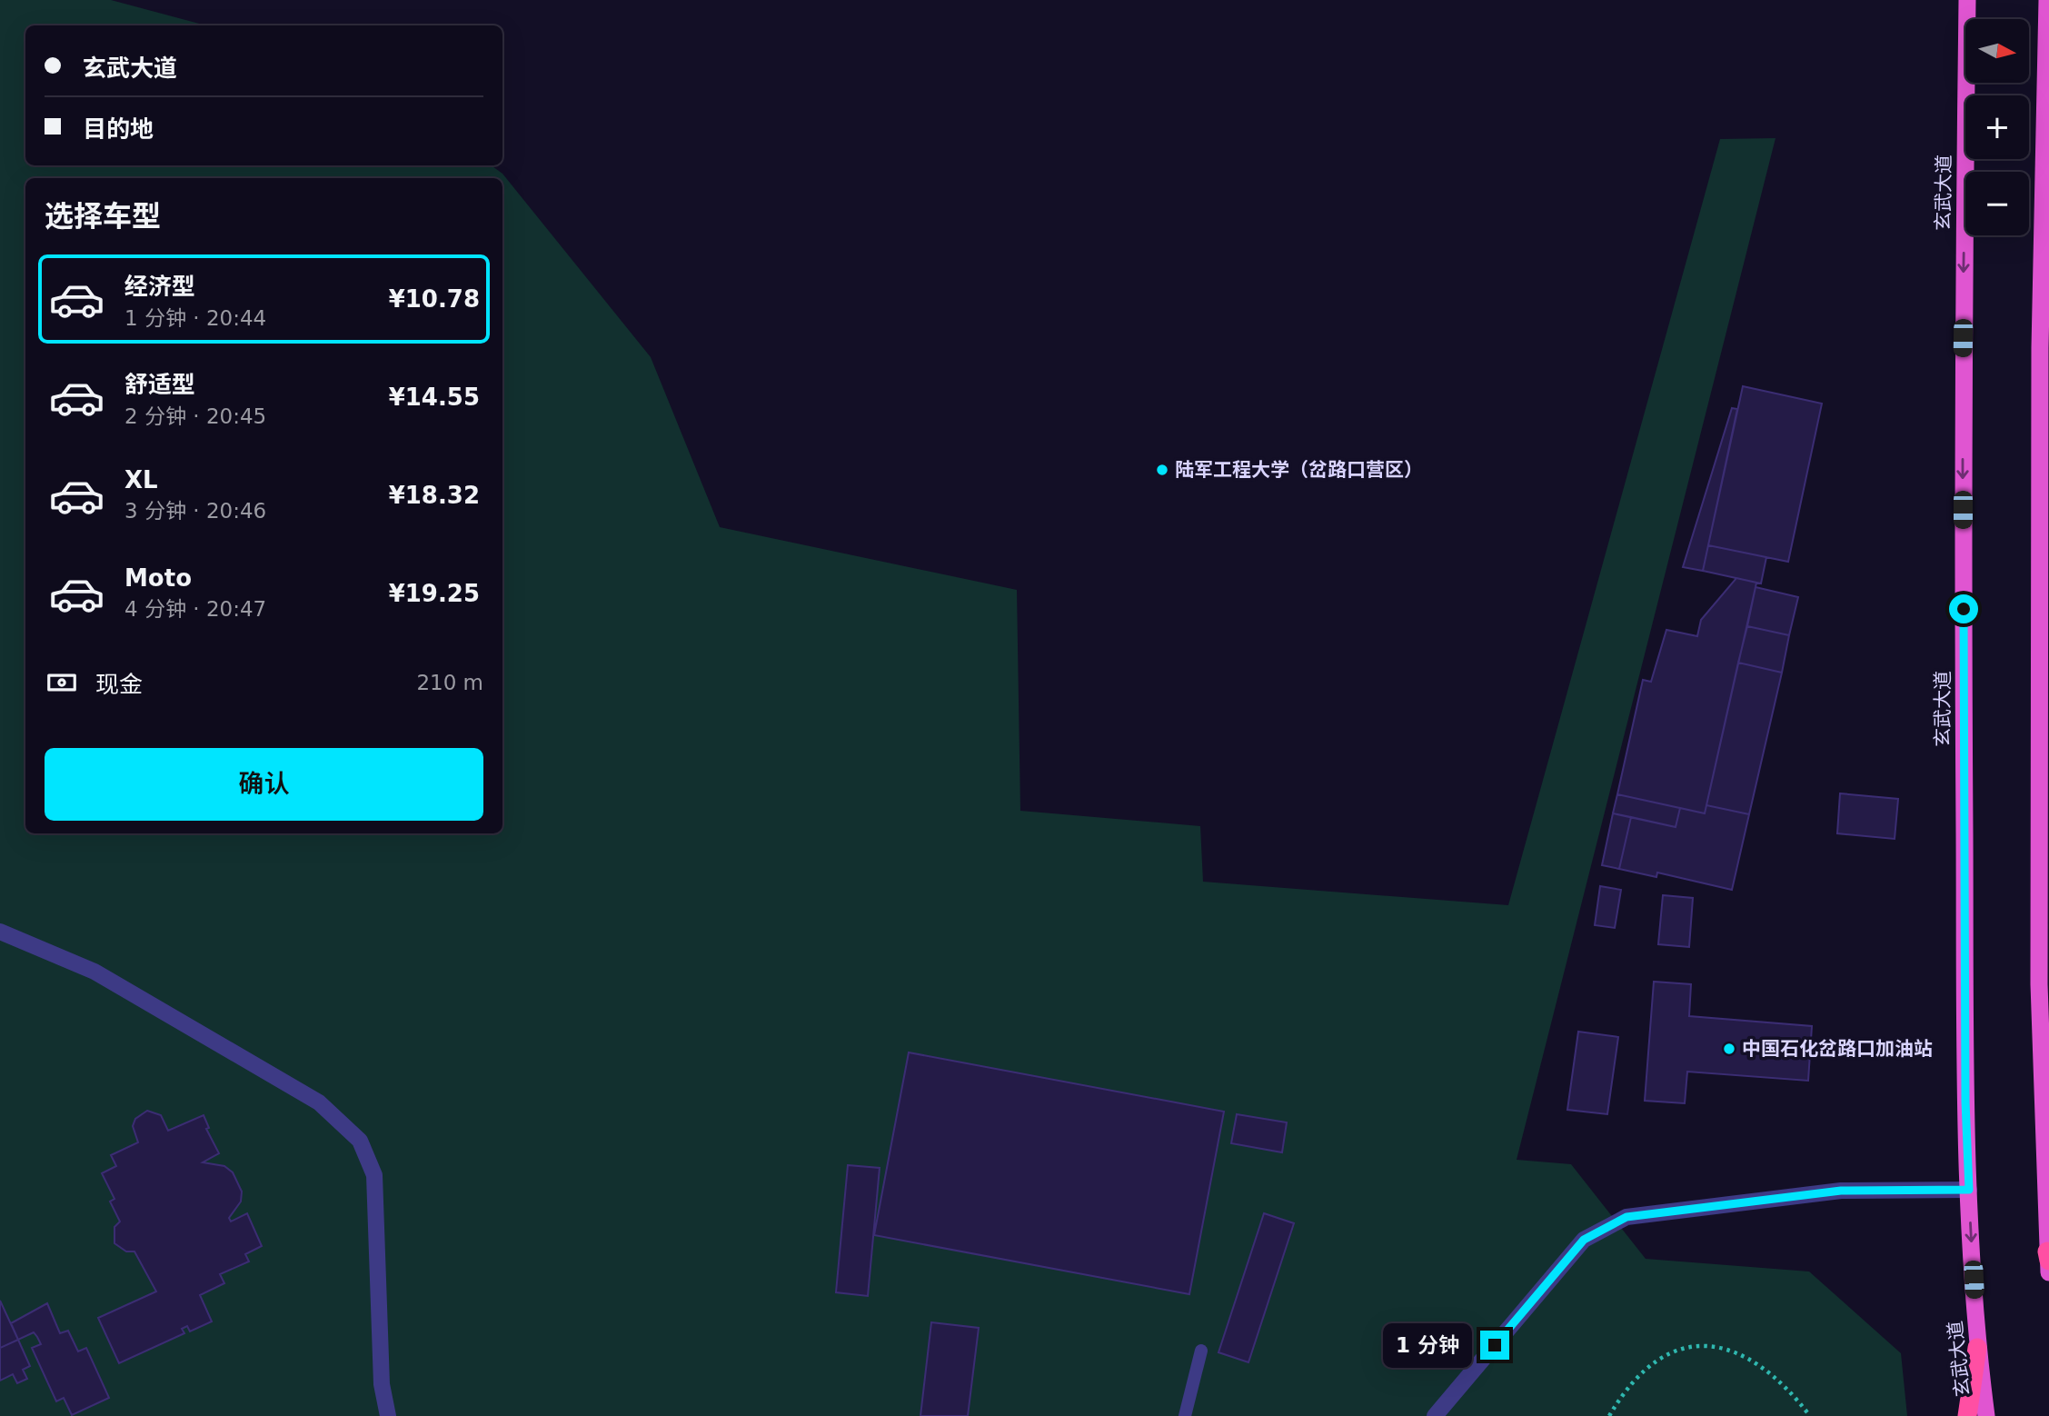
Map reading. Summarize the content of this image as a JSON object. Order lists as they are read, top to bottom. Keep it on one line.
{"streets":{"highway":["玄武大道"]},"places":["陆军工程大学（岔路口营区）","中国石化岔路口加油站"],"north":"right","page":{"map_buttons":["+","−"],"banner":["玄武大道","目的地"],"heading":"选择车型","list":[{"name":"经济型","note":"1 分钟 · 20:44","value":"¥10.78"},{"name":"舒适型","note":"2 分钟 · 20:45","value":"¥14.55"},{"name":"XL","note":"3 分钟 · 20:46","value":"¥18.32"},{"name":"Moto","note":"4 分钟 · 20:47","value":"¥19.25"}],"pay":["现金","210 m"],"buttons":"确认","bubble":"1 分钟"}}
